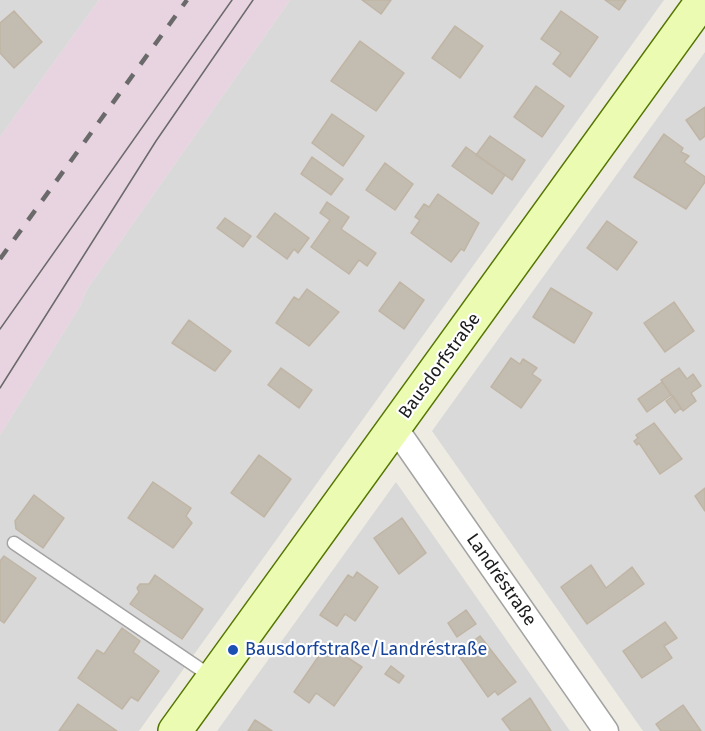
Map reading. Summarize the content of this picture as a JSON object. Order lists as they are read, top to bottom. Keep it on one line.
{"streets":{"street":["Bausdorfstraße","Landréstraße"]},"crossings":[["Bausdorfstraße","Landréstraße"]],"places":["Bausdorfstraße/Landréstraße"]}
